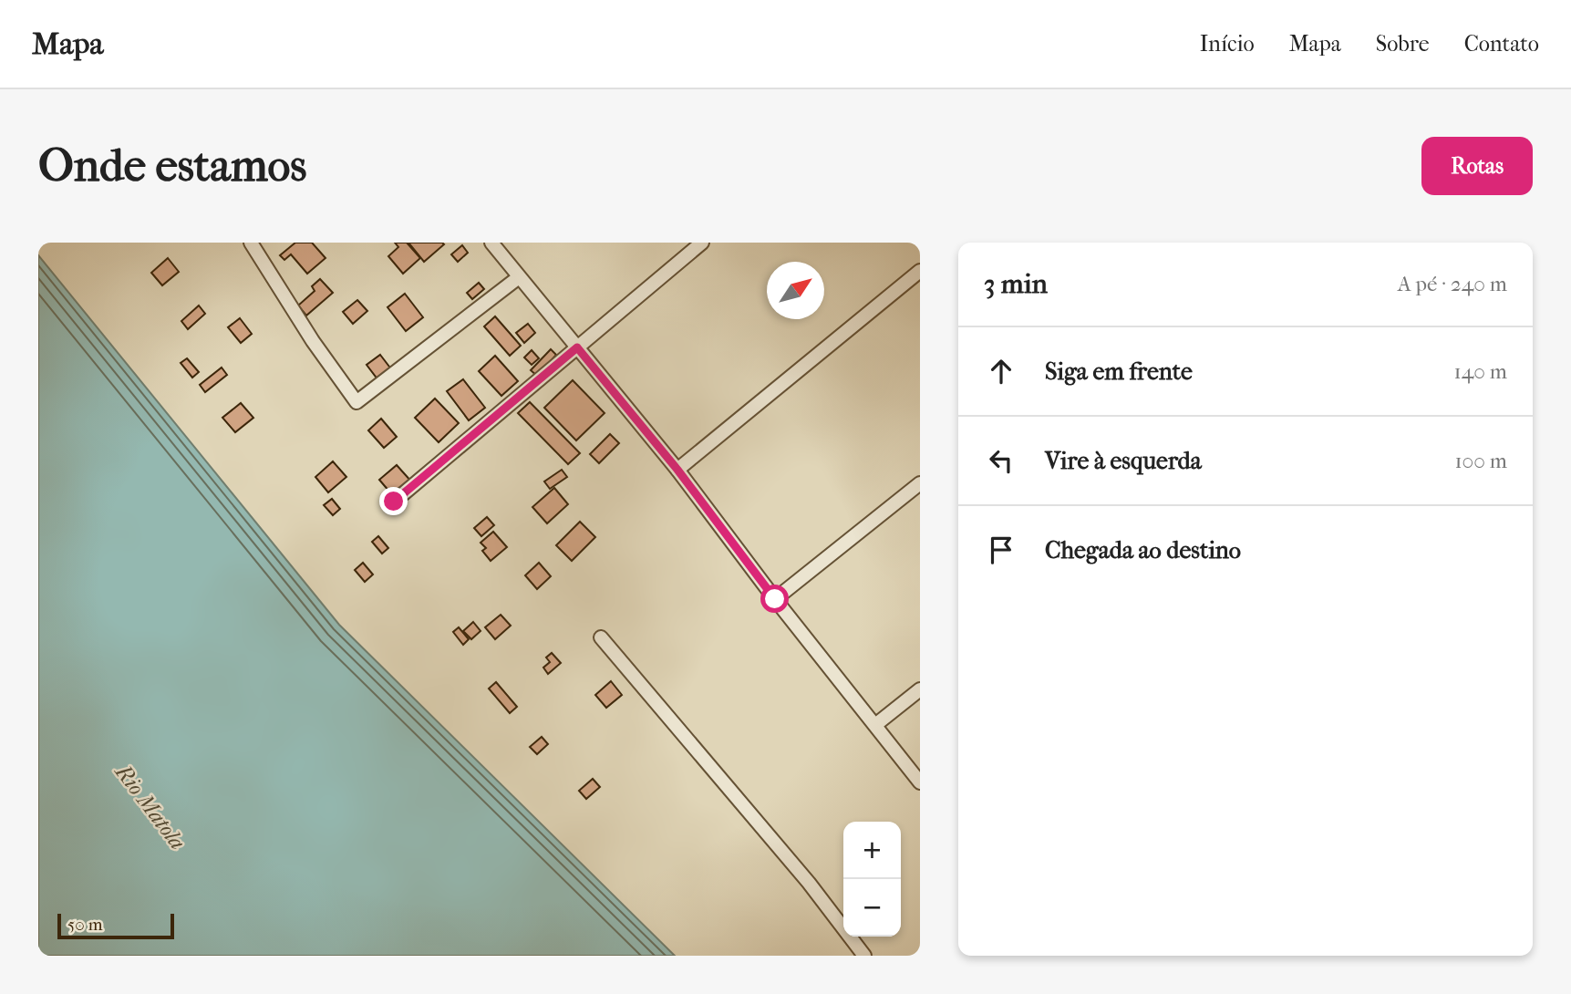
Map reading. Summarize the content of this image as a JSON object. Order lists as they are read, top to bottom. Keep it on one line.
{"water":["Rio Matola"],"scale_bar":"50 m","north":"top right","page":{"header":"Mapa","nav":["Início","Mapa","Sobre","Contato"],"buttons":"Rotas","title":"Onde estamos","heading":["3 min","A pé · 240 m"],"list":[["Siga em frente","140 m"],["Vire à esquerda","100 m"],"Chegada ao destino"],"map_buttons":["+","−"],"scale":"50 m"}}
